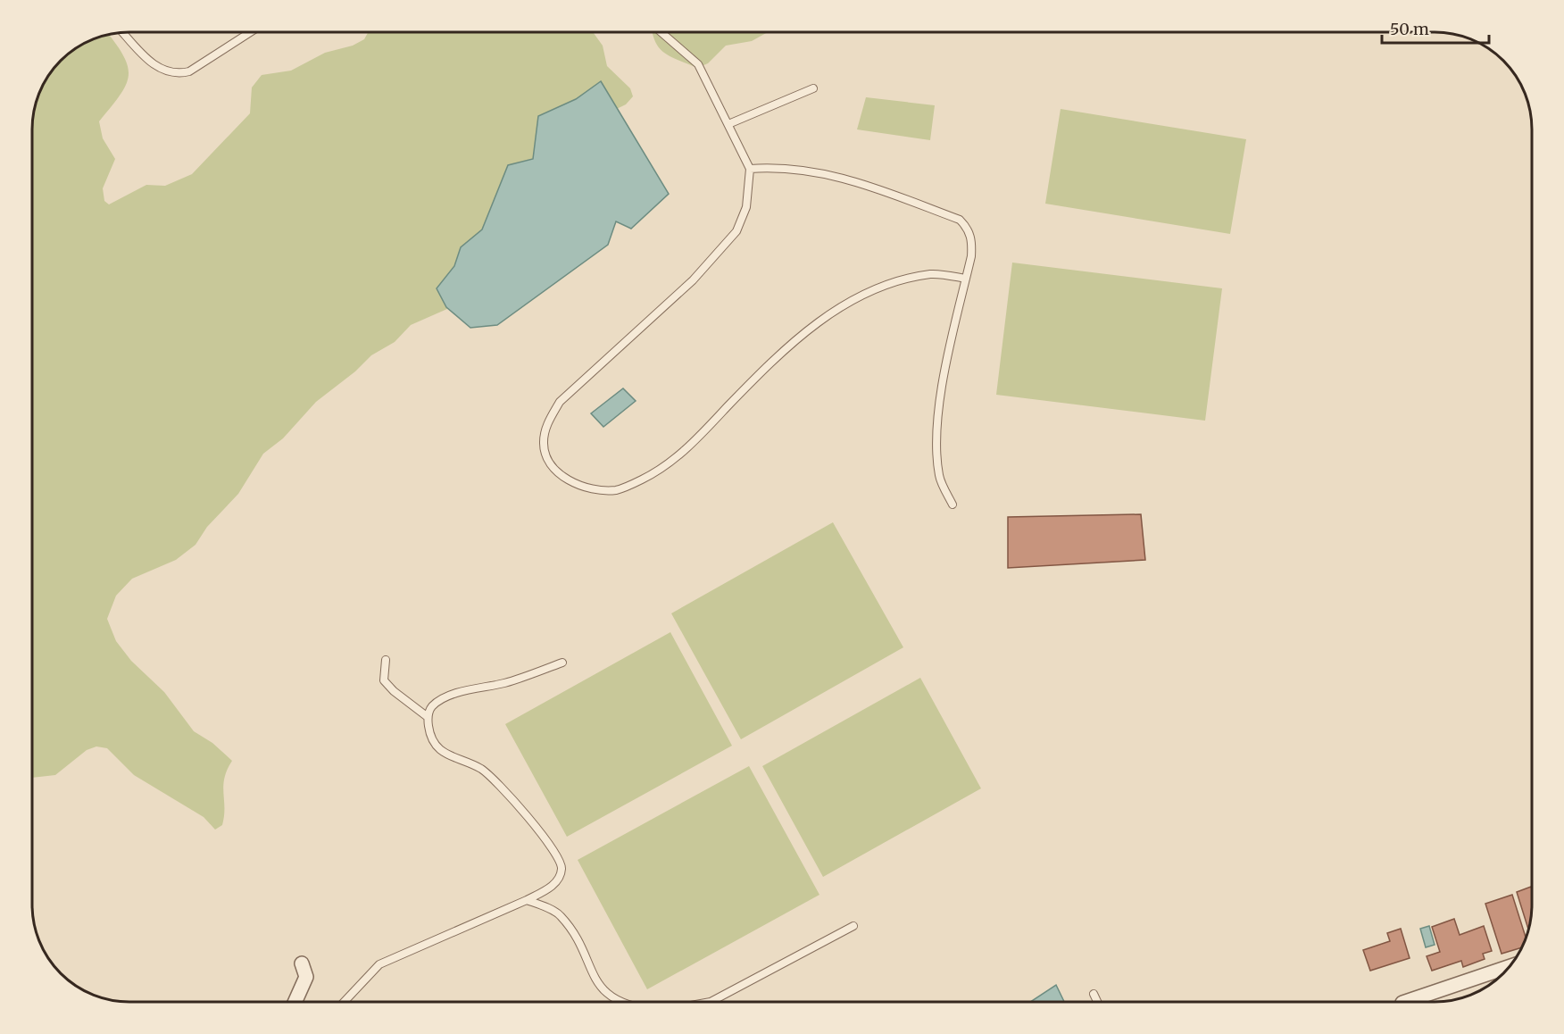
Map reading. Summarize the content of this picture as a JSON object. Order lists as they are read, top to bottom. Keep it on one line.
{"scale_bar":"50 m"}
